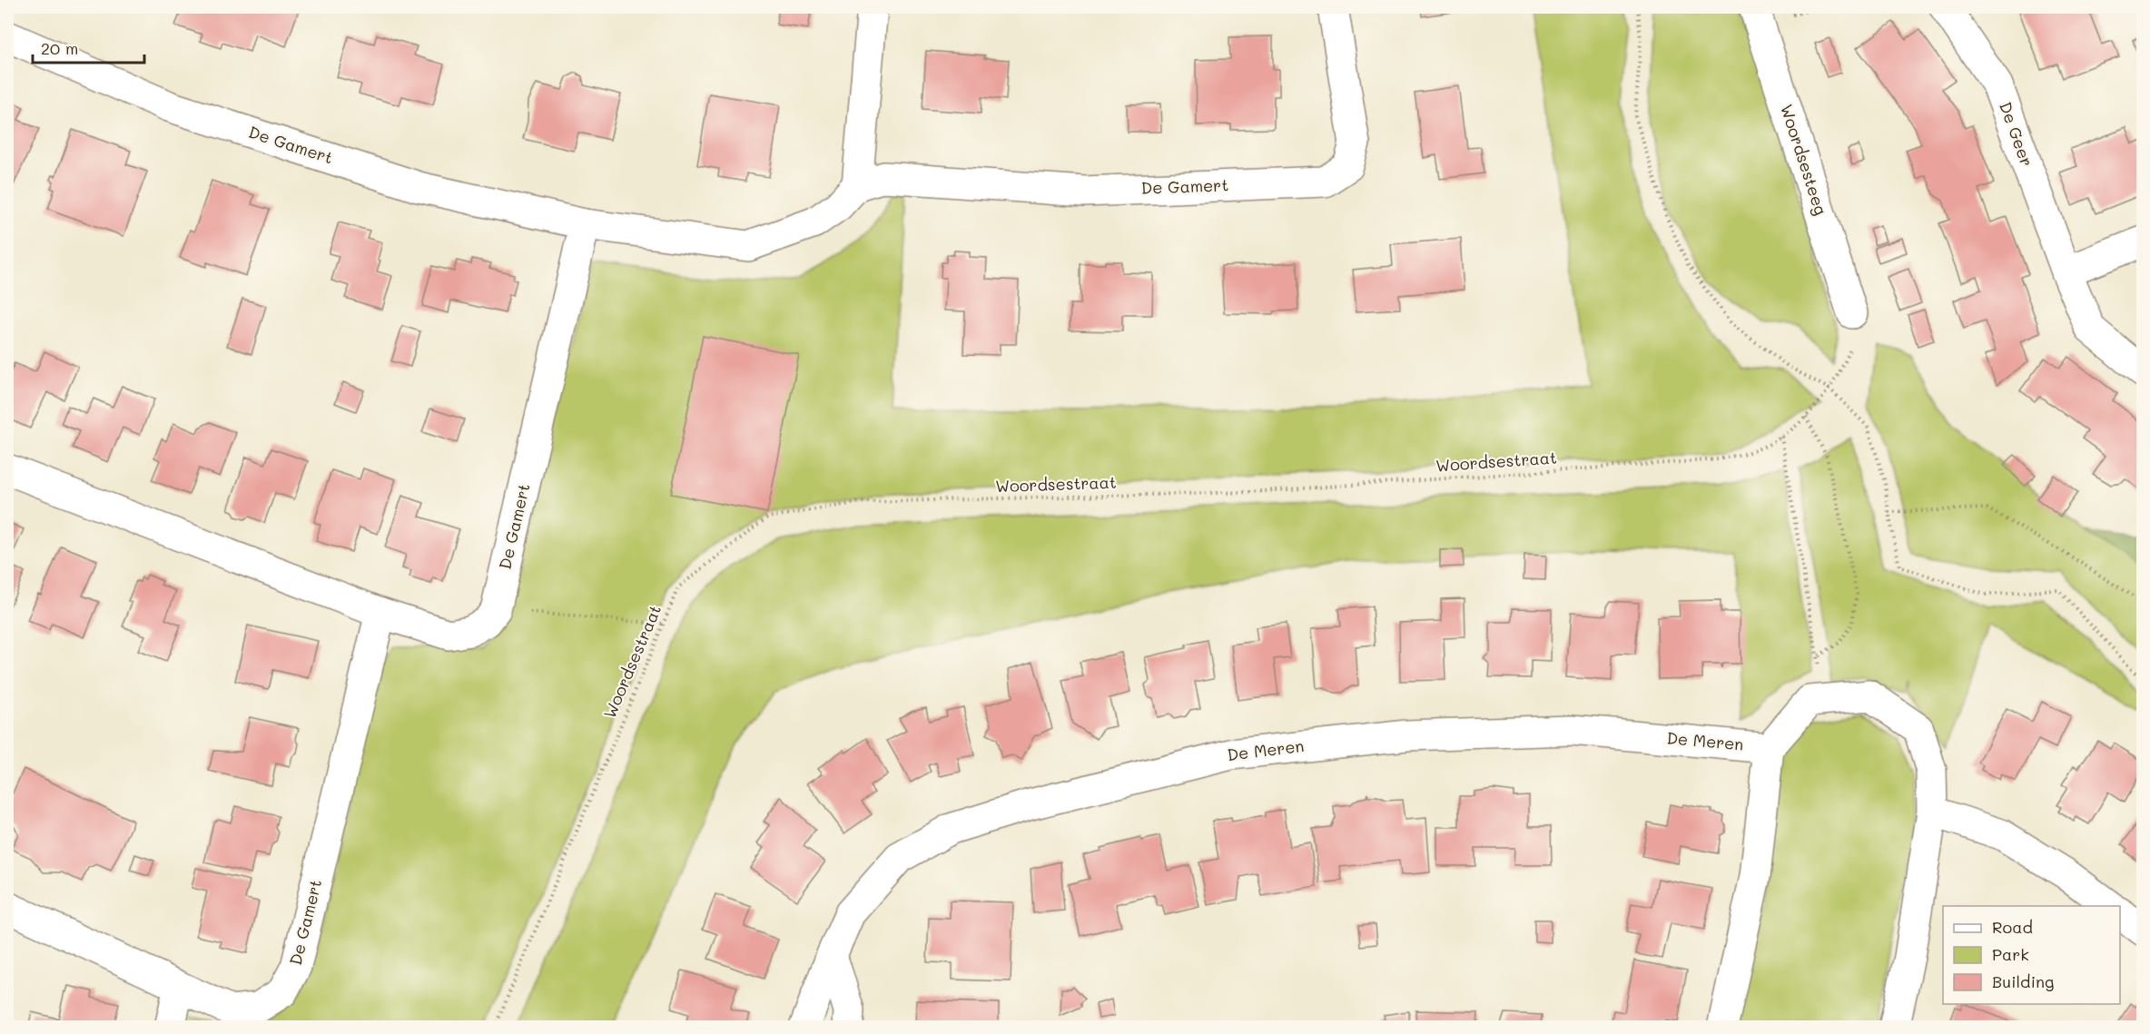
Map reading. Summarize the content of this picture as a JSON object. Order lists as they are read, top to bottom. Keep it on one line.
{"streets":{"street":["De Geer","De Gamert","Woordsesteeg","De Meren"],"path":["Woordsestraat"]},"crossings":[["Woordsesteeg","Woordsestraat"]],"legend":["Road","Park","Building"],"scale_bar":"20 m"}
